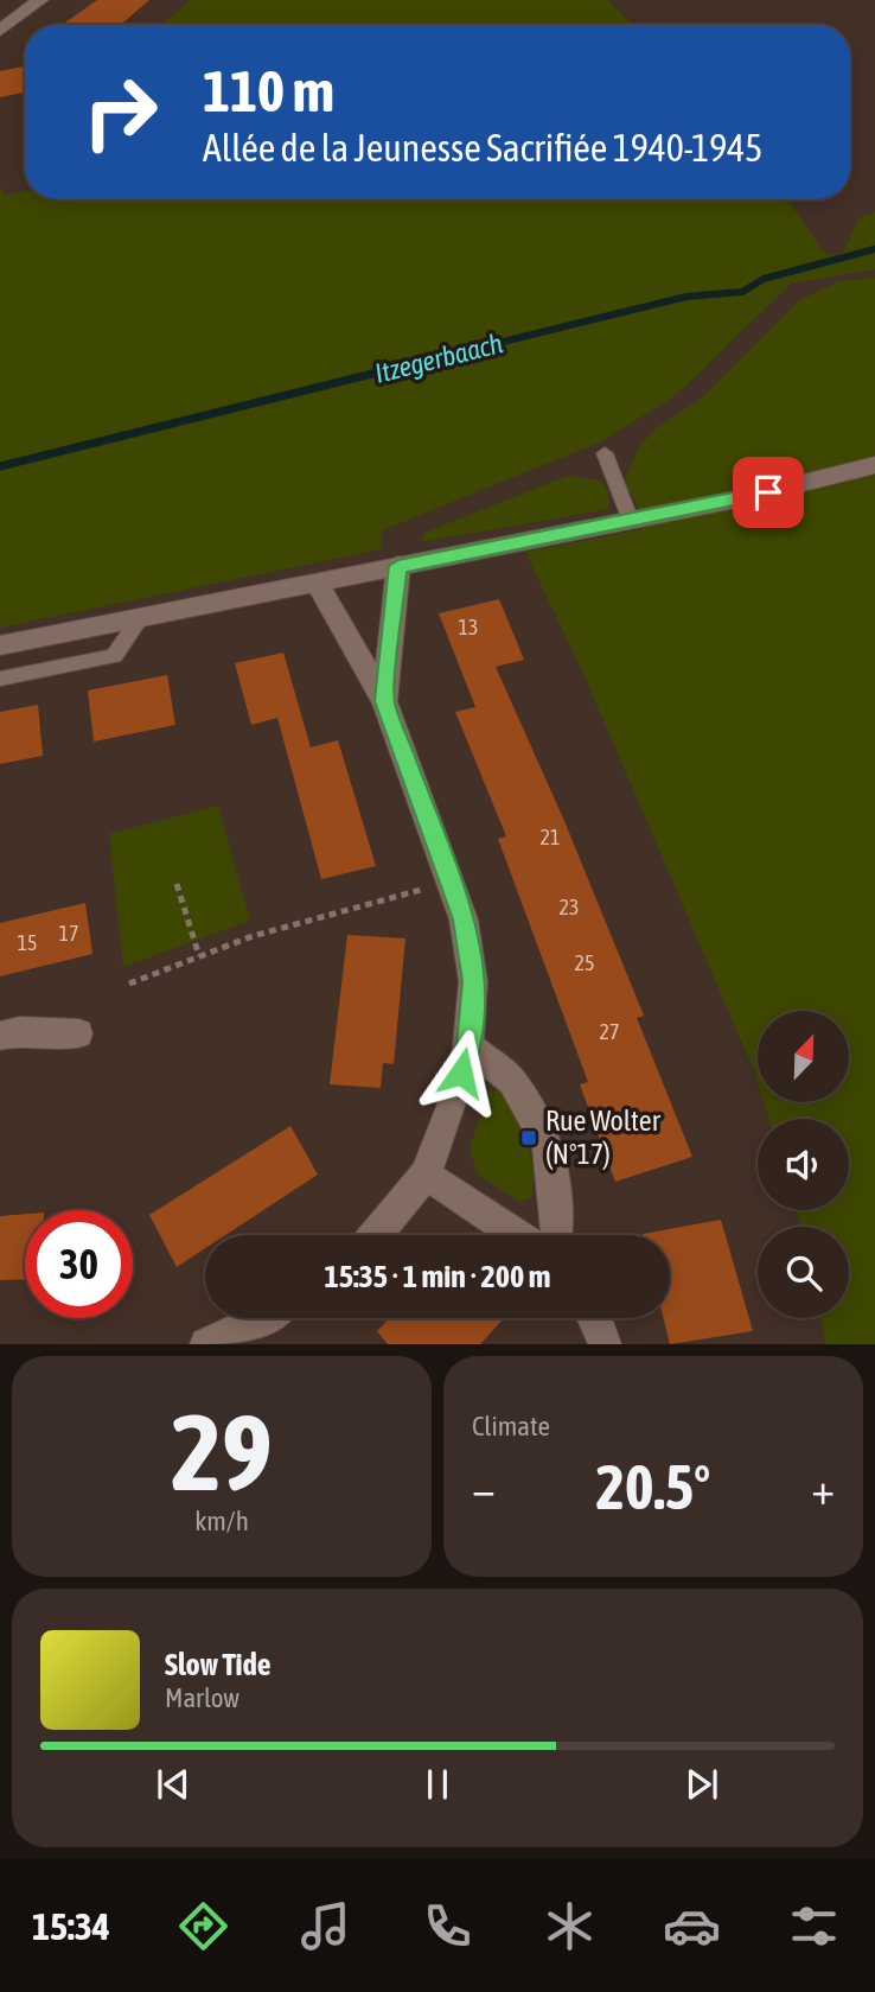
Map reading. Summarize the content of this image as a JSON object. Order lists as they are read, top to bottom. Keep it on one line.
{"water":["Itzegerbaach"],"places":{"transit":["Rue Wolter (N°17)"]},"house_numbers":["13","21","23","17","15","25","27"],"north":"top right","page":{"turn":["110 m","Allée de la Jeunesse Sacrifiée 1940-1945"],"limit":"30","trip":"15:35 · 1 min · 200 m","tile":[["29","km/h"],"Climate"],"heat":["−","20.5°","+"],"song":["Slow Tide","Marlow"],"tabs":"15:34"}}
